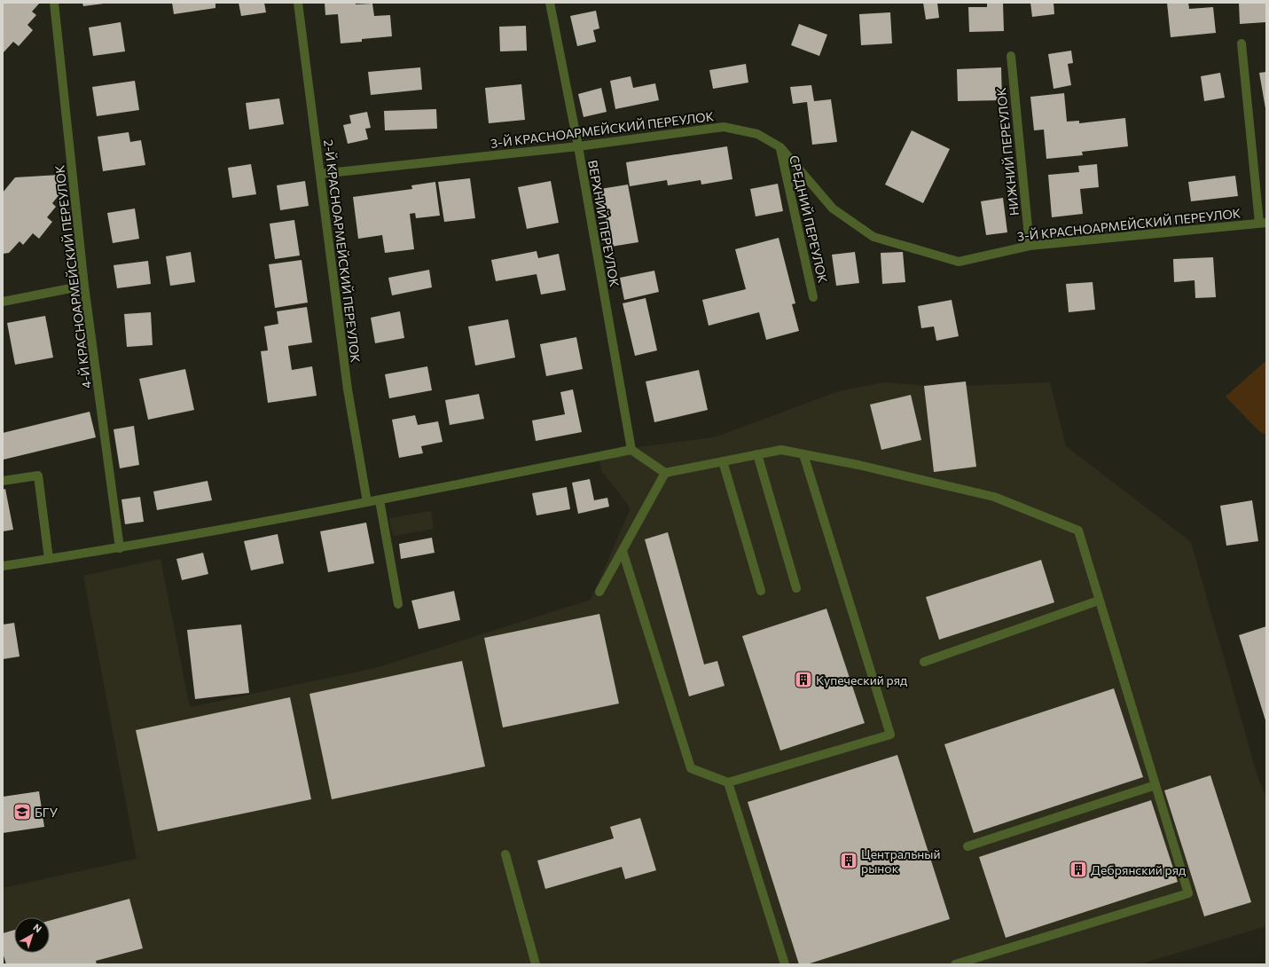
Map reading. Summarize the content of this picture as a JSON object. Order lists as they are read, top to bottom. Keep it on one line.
{"streets":{"street":["3-Й КРАСНОАРМЕЙСКИЙ ПЕРЕУЛОК","НИЖНИЙ ПЕРЕУЛОК","СРЕДНИЙ ПЕРЕУЛОК","ВЕРХНИЙ ПЕРЕУЛОК","2-Й КРАСНОАРМЕЙСКИЙ ПЕРЕУЛОК","4-Й КРАСНОАРМЕЙСКИЙ ПЕРЕУЛОК"]},"crossings":[["3-Й КРАСНОАРМЕЙСКИЙ ПЕРЕУЛОК","НИЖНИЙ ПЕРЕУЛОК"],["3-Й КРАСНОАРМЕЙСКИЙ ПЕРЕУЛОК","СРЕДНИЙ ПЕРЕУЛОК"],["3-Й КРАСНОАРМЕЙСКИЙ ПЕРЕУЛОК","ВЕРХНИЙ ПЕРЕУЛОК"],["3-Й КРАСНОАРМЕЙСКИЙ ПЕРЕУЛОК","2-Й КРАСНОАРМЕЙСКИЙ ПЕРЕУЛОК"]],"places":{"building":["Купеческий ряд","Центральный рынок","Дебрянский ряд"],"school or university":["БГУ"]},"north":"top right"}
